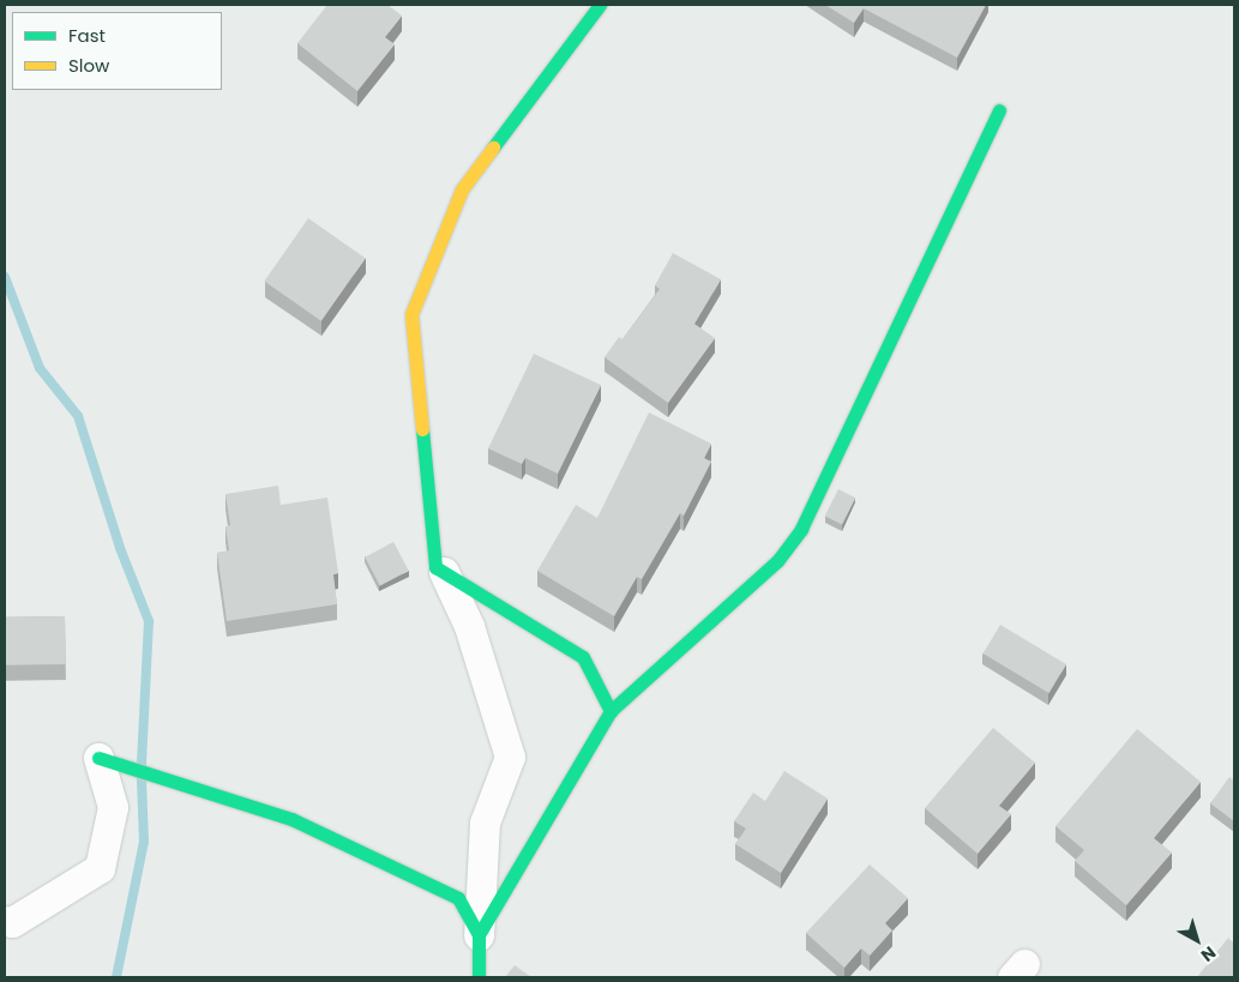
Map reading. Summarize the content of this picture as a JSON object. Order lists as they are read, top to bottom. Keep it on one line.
{"legend":["Fast","Slow"],"north":"bottom right"}
